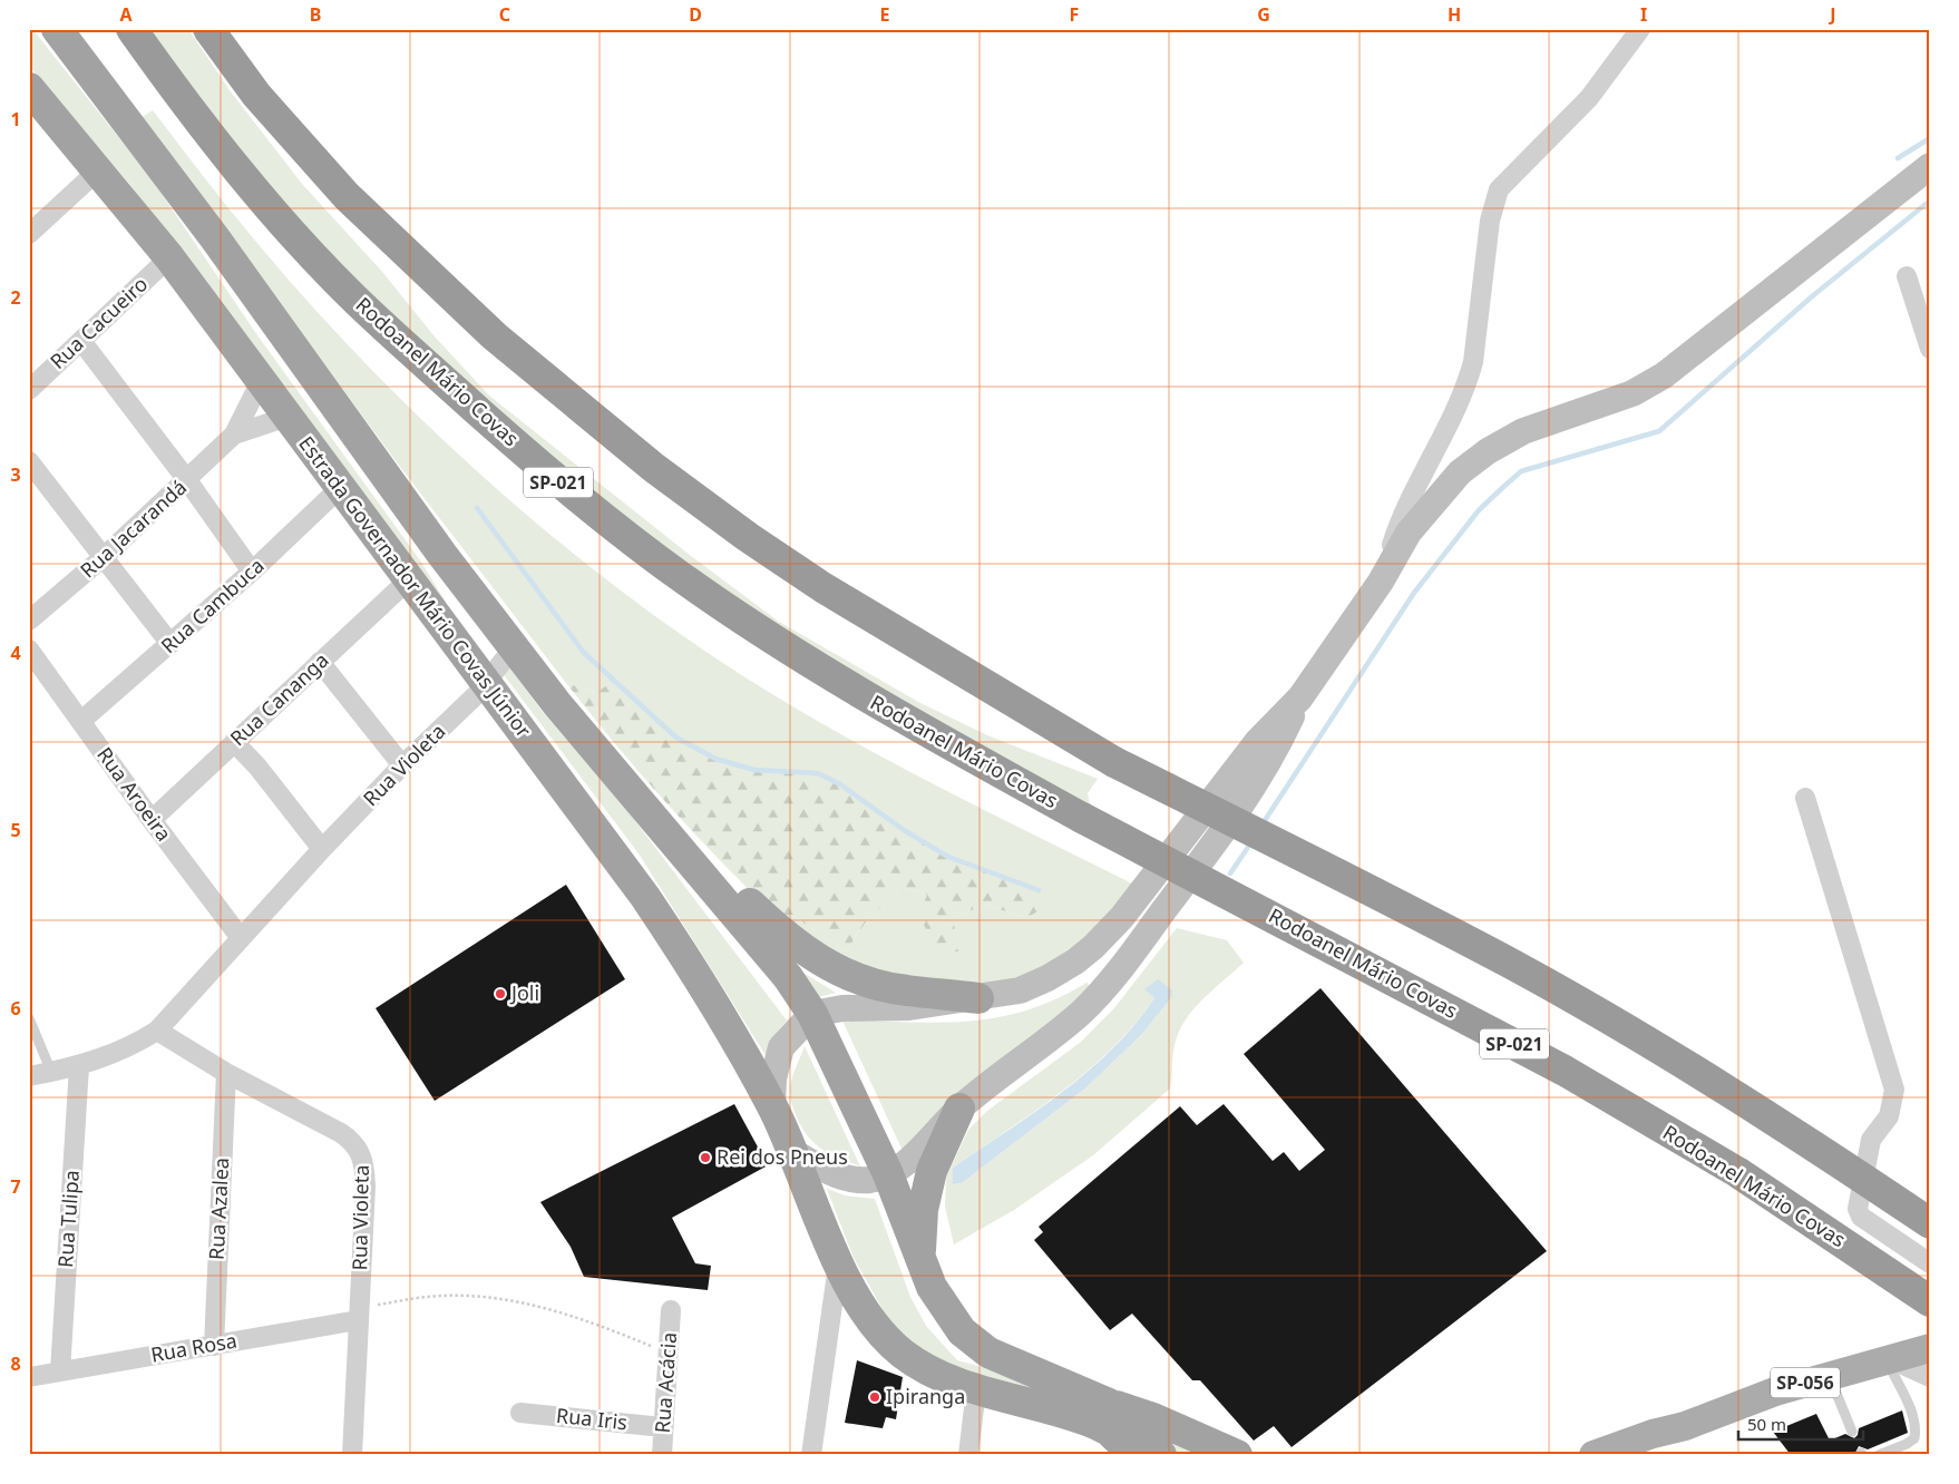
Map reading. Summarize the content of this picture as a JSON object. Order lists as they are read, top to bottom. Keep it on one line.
{"streets":{"highway":["Rodoanel Mário Covas","SP-021","Estrada Governador Mário Covas Júnior"],"main road":["SP-056"],"street":["Rua Cacueiro","Rua Jacarandá","Rua Cambuca","Rua Cananga","Rua Violeta","Rua Aroeira","Rua Azalea","Rua Tulipa","Rua Rosa","Rua Acácia","Rua Iris"]},"crossings":[["Rua Cacueiro","Estrada Governador Mário Covas Júnior"],["Rua Jacarandá","Estrada Governador Mário Covas Júnior"],["Estrada Governador Mário Covas Júnior","Rua Cambuca"],["Estrada Governador Mário Covas Júnior","Rua Cananga"],["Estrada Governador Mário Covas Júnior","Rua Violeta"],["Rua Cambuca","Rua Aroeira"],["Rua Cananga","Rua Aroeira"],["Rua Violeta","Rua Aroeira"],["Rua Violeta","Rua Azalea"],["Rua Violeta","Rua Tulipa"],["Rua Violeta","Rua Rosa"],["Rua Azalea","Rua Rosa"],["Rua Tulipa","Rua Rosa"],["Rua Acácia","Rua Iris"]],"places":["Joli","Rei dos Pneus","Ipiranga"],"scale_bar":"50 m","grid":{"columns":["A","B","C","D","E","F","G","H","I","J"],"rows":["1","2","3","4","5","6","7","8"]}}
